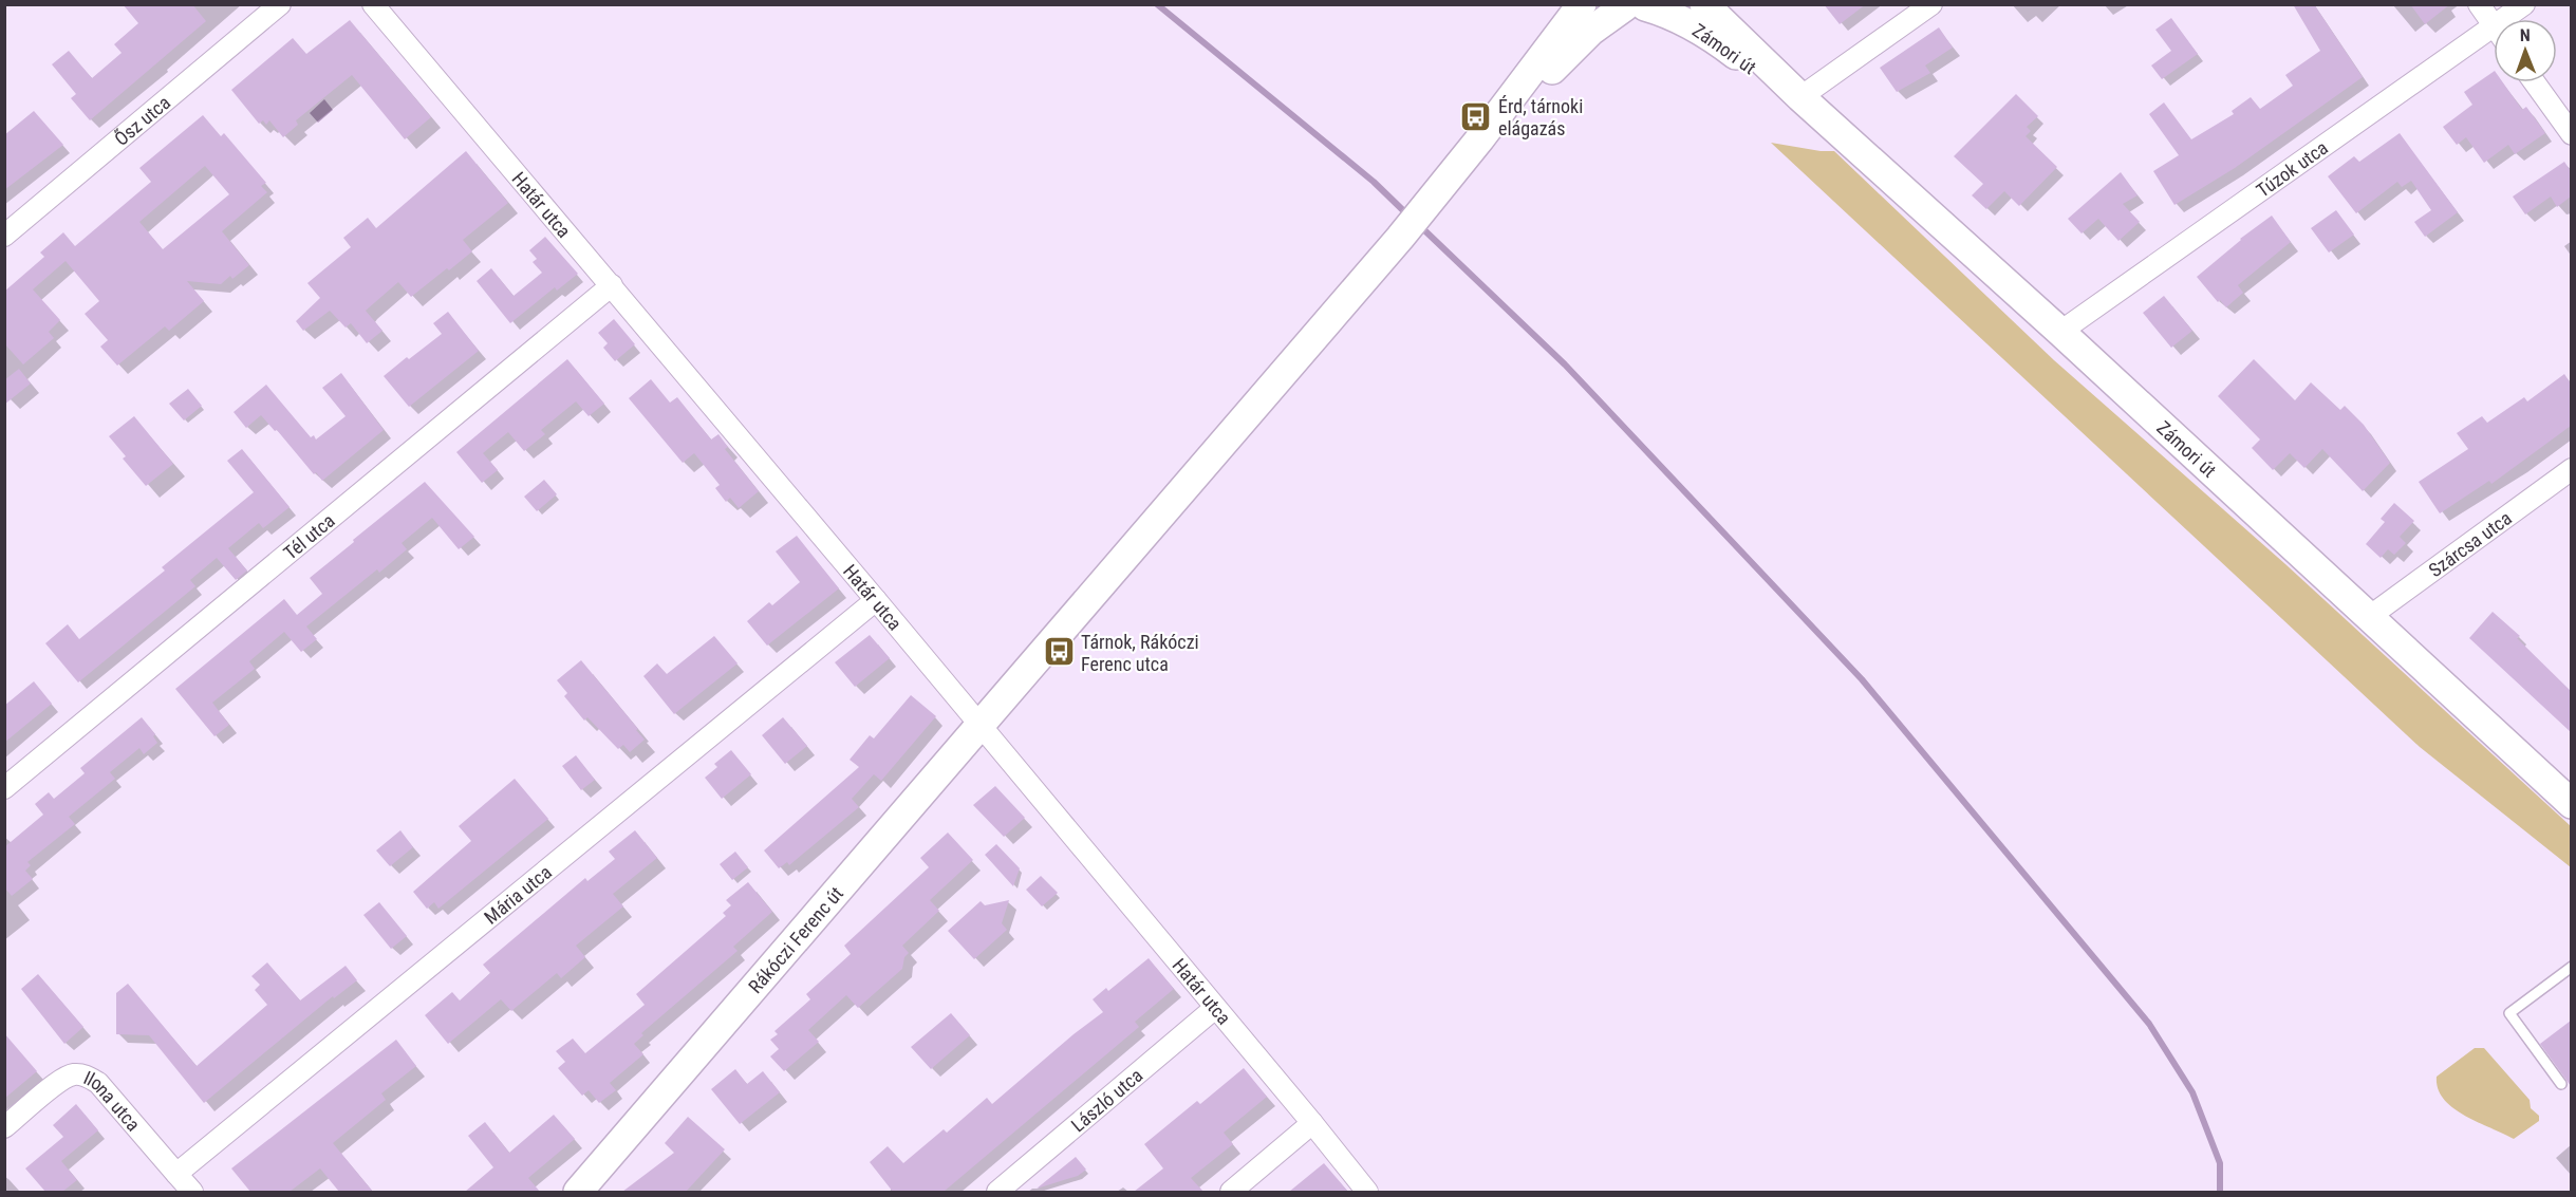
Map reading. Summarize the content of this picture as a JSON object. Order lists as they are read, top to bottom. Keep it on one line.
{"streets":{"street":["Zámori út","Ősz utca","Túzok utca","Határ utca","Tél utca","Szárcsa utca","Mária utca","Rákóczi Ferenc út","László utca","Ilona utca"]},"crossings":[["Zámori út","Túzok utca"],["Zámori út","Szárcsa utca"],["Határ utca","Tél utca"],["Határ utca","Mária utca"],["Határ utca","Rákóczi Ferenc út"],["Határ utca","László utca"],["Mária utca","Ilona utca"]],"places":{"bus stop":["Érd, tárnoki elágazás","Tárnok, Rákóczi Ferenc utca"]},"north":"top"}
